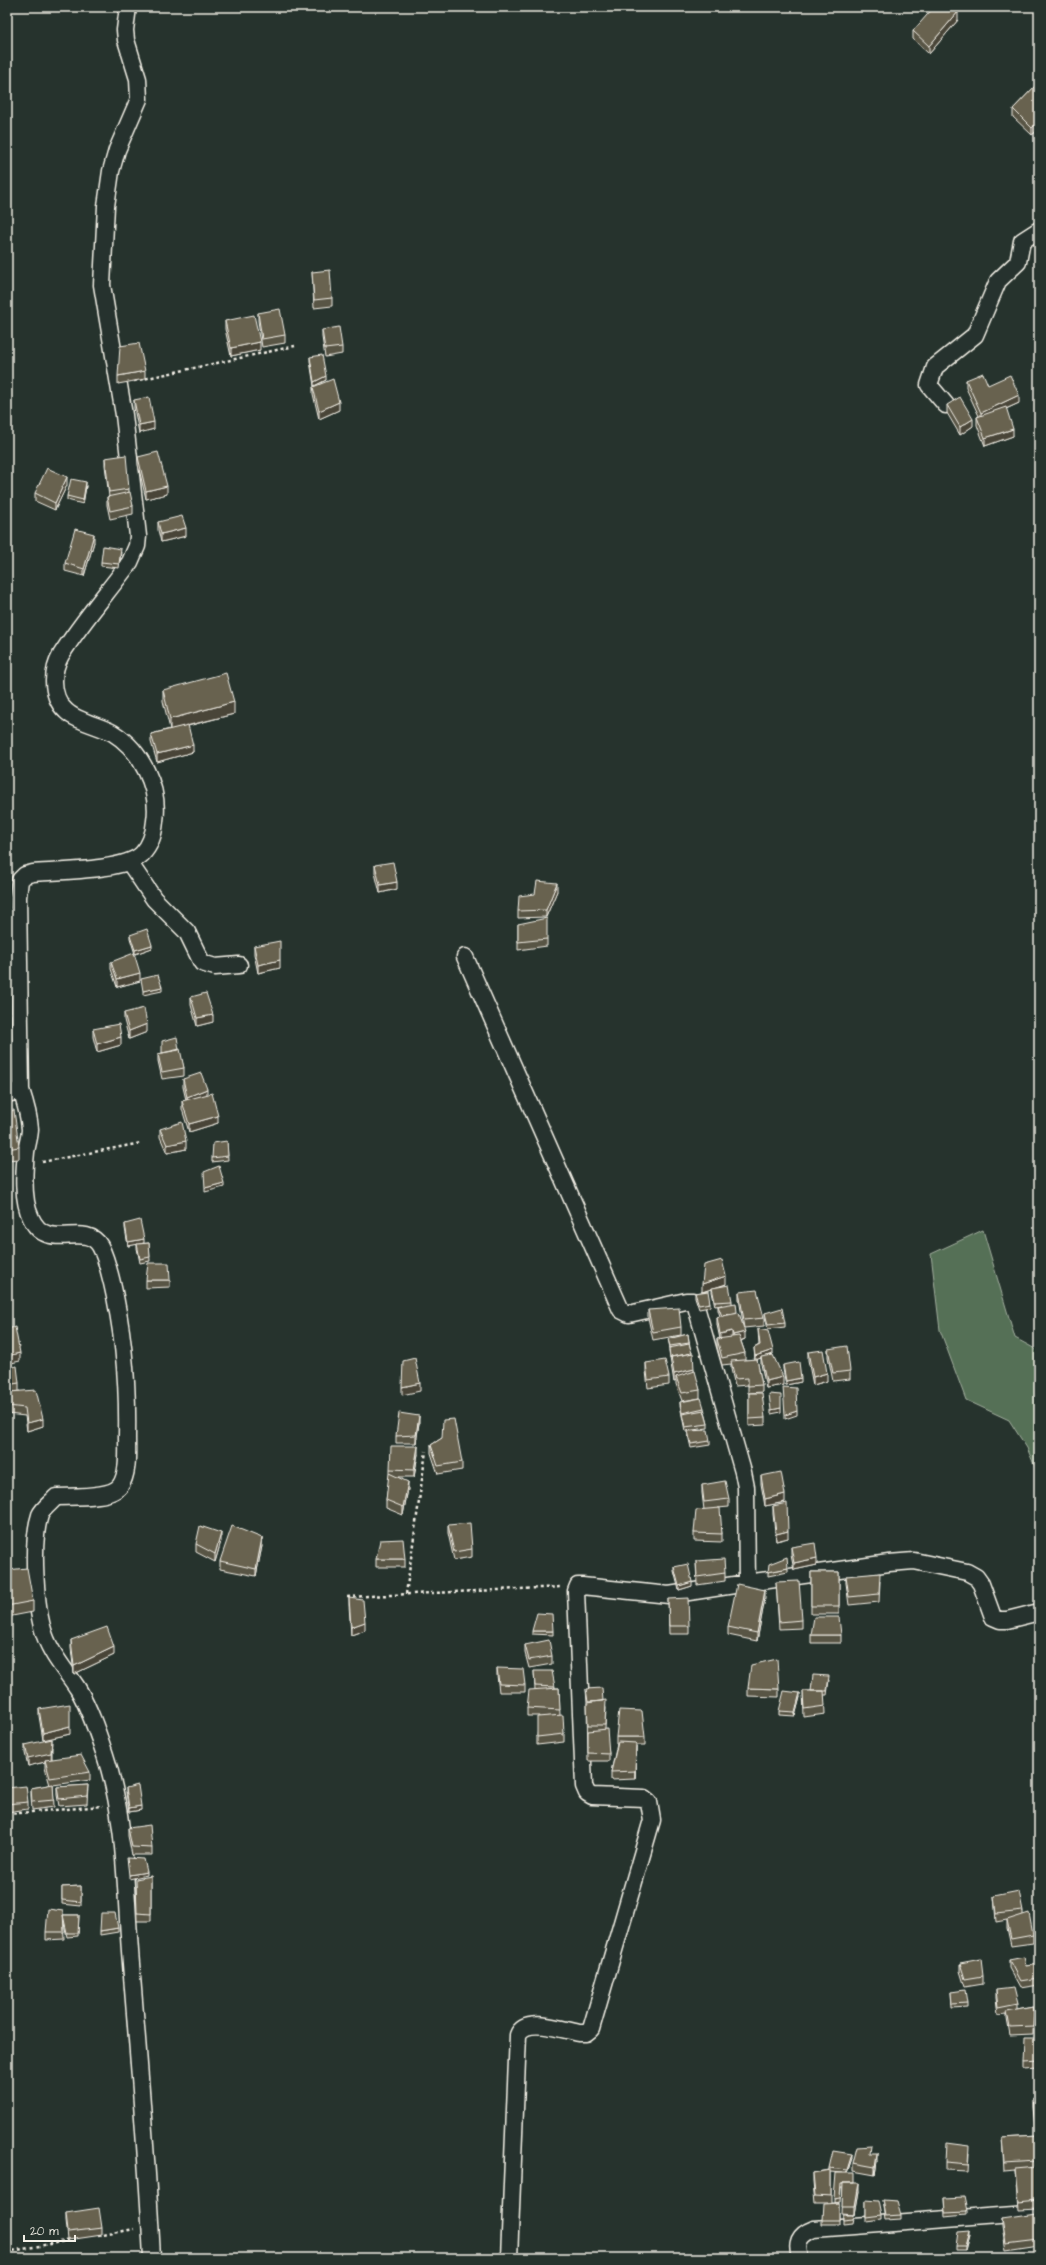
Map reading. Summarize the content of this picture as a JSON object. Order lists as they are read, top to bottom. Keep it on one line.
{"scale_bar":"20 m"}
